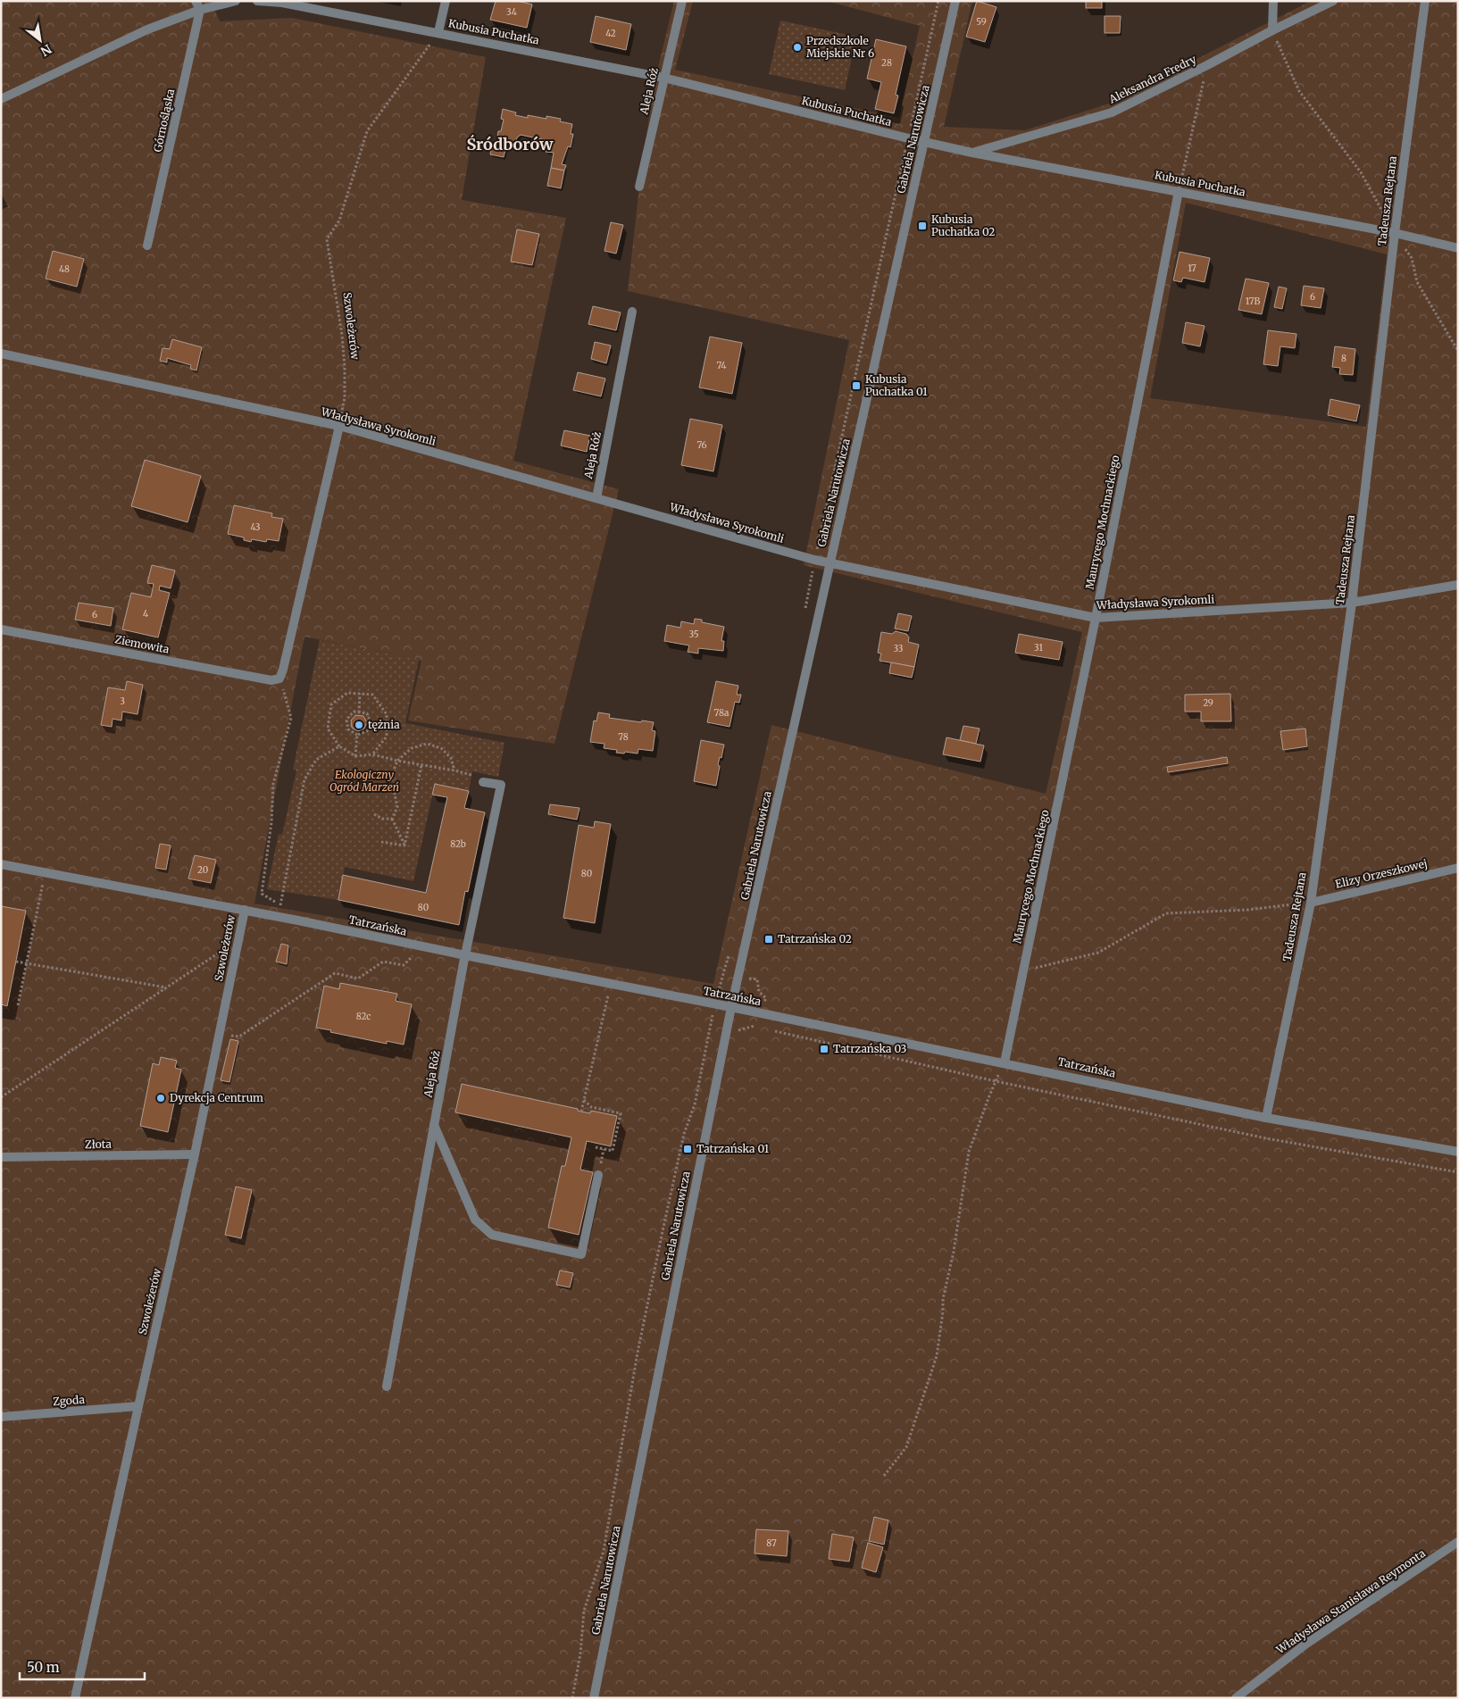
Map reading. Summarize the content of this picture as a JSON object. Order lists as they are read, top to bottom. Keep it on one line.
{"streets":{"street":["Kubusia Puchatka","Aleksandra Fredry","Aleja Róż","Górnośląska","Gabriela Narutowicza","Tadeusza Rejtana","Szwoleżerów","Władysława Syrokomli","Maurycego Mochnackiego","Ziemowita","Elizy Orzeszkowej","Tatrzańska","Złota","Zgoda","Władysława Stanisława Reymonta"]},"crossings":[["Kubusia Puchatka","Aleksandra Fredry"],["Kubusia Puchatka","Aleja Róż"],["Kubusia Puchatka","Gabriela Narutowicza"],["Kubusia Puchatka","Tadeusza Rejtana"],["Kubusia Puchatka","Szwoleżerów"],["Kubusia Puchatka","Maurycego Mochnackiego"],["Aleja Róż","Władysława Syrokomli"],["Aleja Róż","Tatrzańska"],["Gabriela Narutowicza","Władysława Syrokomli"],["Gabriela Narutowicza","Tatrzańska"],["Tadeusza Rejtana","Władysława Syrokomli"],["Tadeusza Rejtana","Elizy Orzeszkowej"],["Tadeusza Rejtana","Tatrzańska"],["Szwoleżerów","Władysława Syrokomli"],["Szwoleżerów","Tatrzańska"],["Szwoleżerów","Złota"],["Szwoleżerów","Zgoda"],["Władysława Syrokomli","Maurycego Mochnackiego"],["Maurycego Mochnackiego","Tatrzańska"]],"districts":["Śródborów"],"parks":["Ekologiczny Ogród Marzeń"],"places":{"other":["Przedszkole Miejskie Nr 6","tężnia","Dyrekcja Centrum"],"transit":["Kubusia Puchatka 02","Kubusia Puchatka 01","Tatrzańska 02","Tatrzańska 03","Tatrzańska 01"]},"house_numbers":["34","59","42","28","17","48","6","17B","8","74","76","43","4","6","35","31","33","3","29","78a","78","82b","20","80","80","82c","87"],"scale_bar":"50 m","north":"bottom right"}
